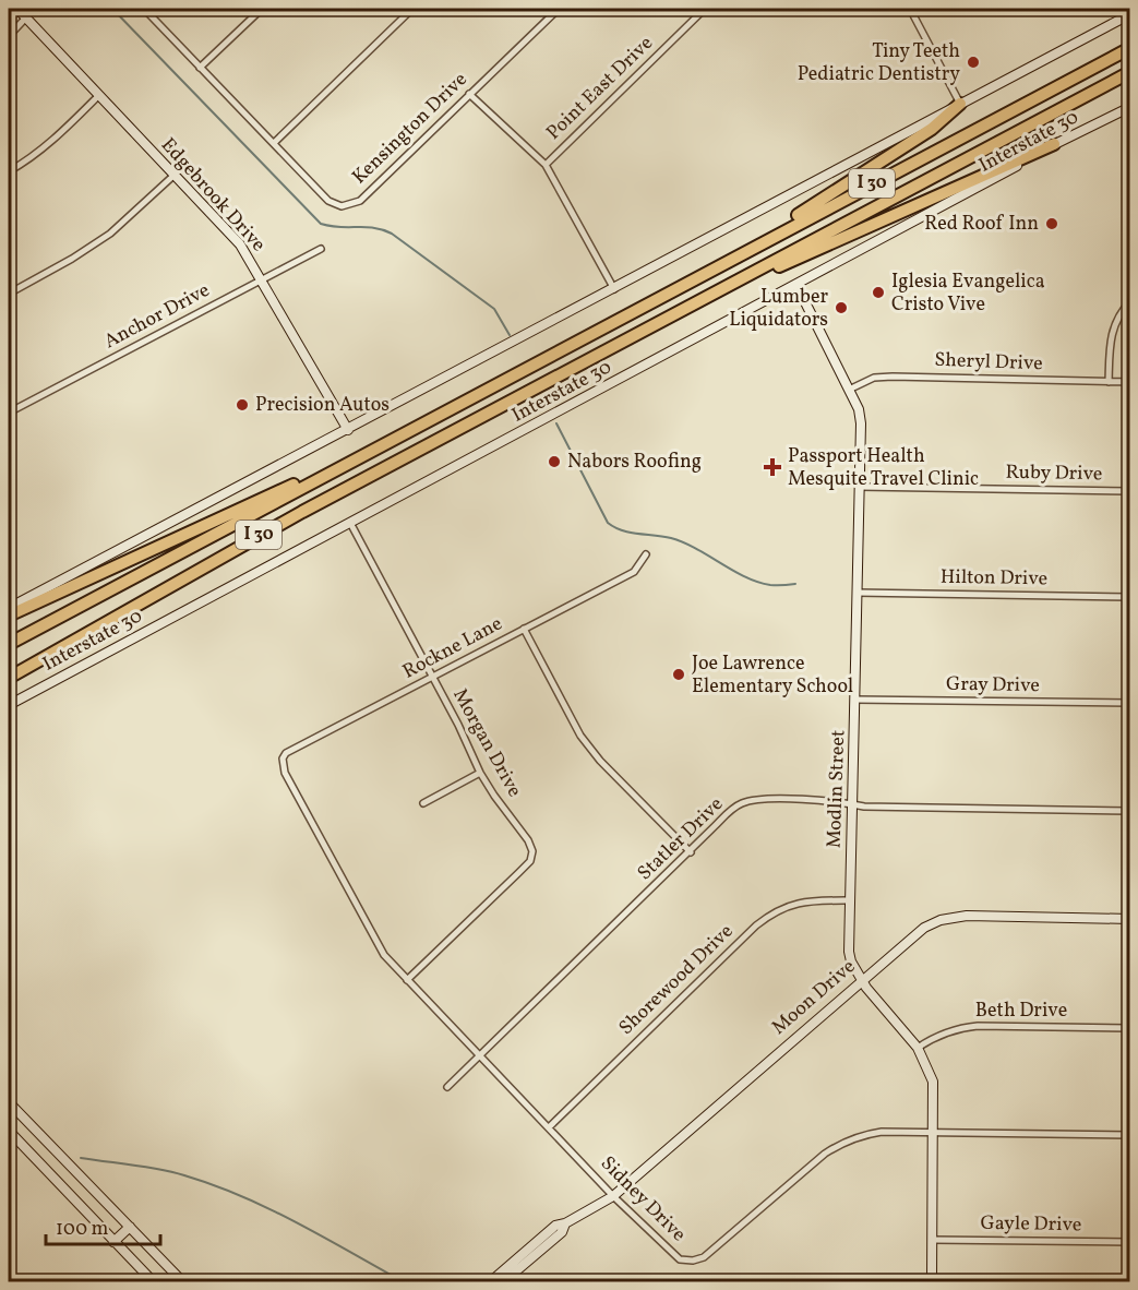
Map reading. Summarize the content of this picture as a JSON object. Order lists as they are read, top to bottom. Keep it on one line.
{"streets":{"highway":["I 30"],"main road":["Interstate 30","Edgebrook Drive","Modlin Street","Moon Drive"],"street":["Point East Drive","Kensington Drive","Anchor Drive","Sheryl Drive","Ruby Drive","Hilton Drive","Rockne Lane","Gray Drive","Morgan Drive","Statler Drive","Shorewood Drive","Beth Drive","Sidney Drive","Gayle Drive"]},"crossings":[["Interstate 30","Morgan Drive"],["Interstate 30","Modlin Street"],["Edgebrook Drive","Anchor Drive"],["Sheryl Drive","Modlin Street"],["Ruby Drive","Modlin Street"],["Hilton Drive","Modlin Street"],["Rockne Lane","Morgan Drive"],["Rockne Lane","Sidney Drive"],["Gray Drive","Modlin Street"],["Morgan Drive","Sidney Drive"],["Modlin Street","Statler Drive"],["Modlin Street","Shorewood Drive"],["Modlin Street","Moon Drive"],["Modlin Street","Beth Drive"],["Modlin Street","Sidney Drive"],["Modlin Street","Gayle Drive"],["Statler Drive","Sidney Drive"],["Shorewood Drive","Sidney Drive"],["Moon Drive","Sidney Drive"]],"places":{"other":["Tiny Teeth Pediatric Dentistry","Red Roof Inn","Iglesia Evangelica Cristo Vive","Lumber Liquidators","Precision Autos","Nabors Roofing","Joe Lawrence Elementary School"],"health":["Passport Health Mesquite Travel Clinic"]},"scale_bar":"100 m"}
